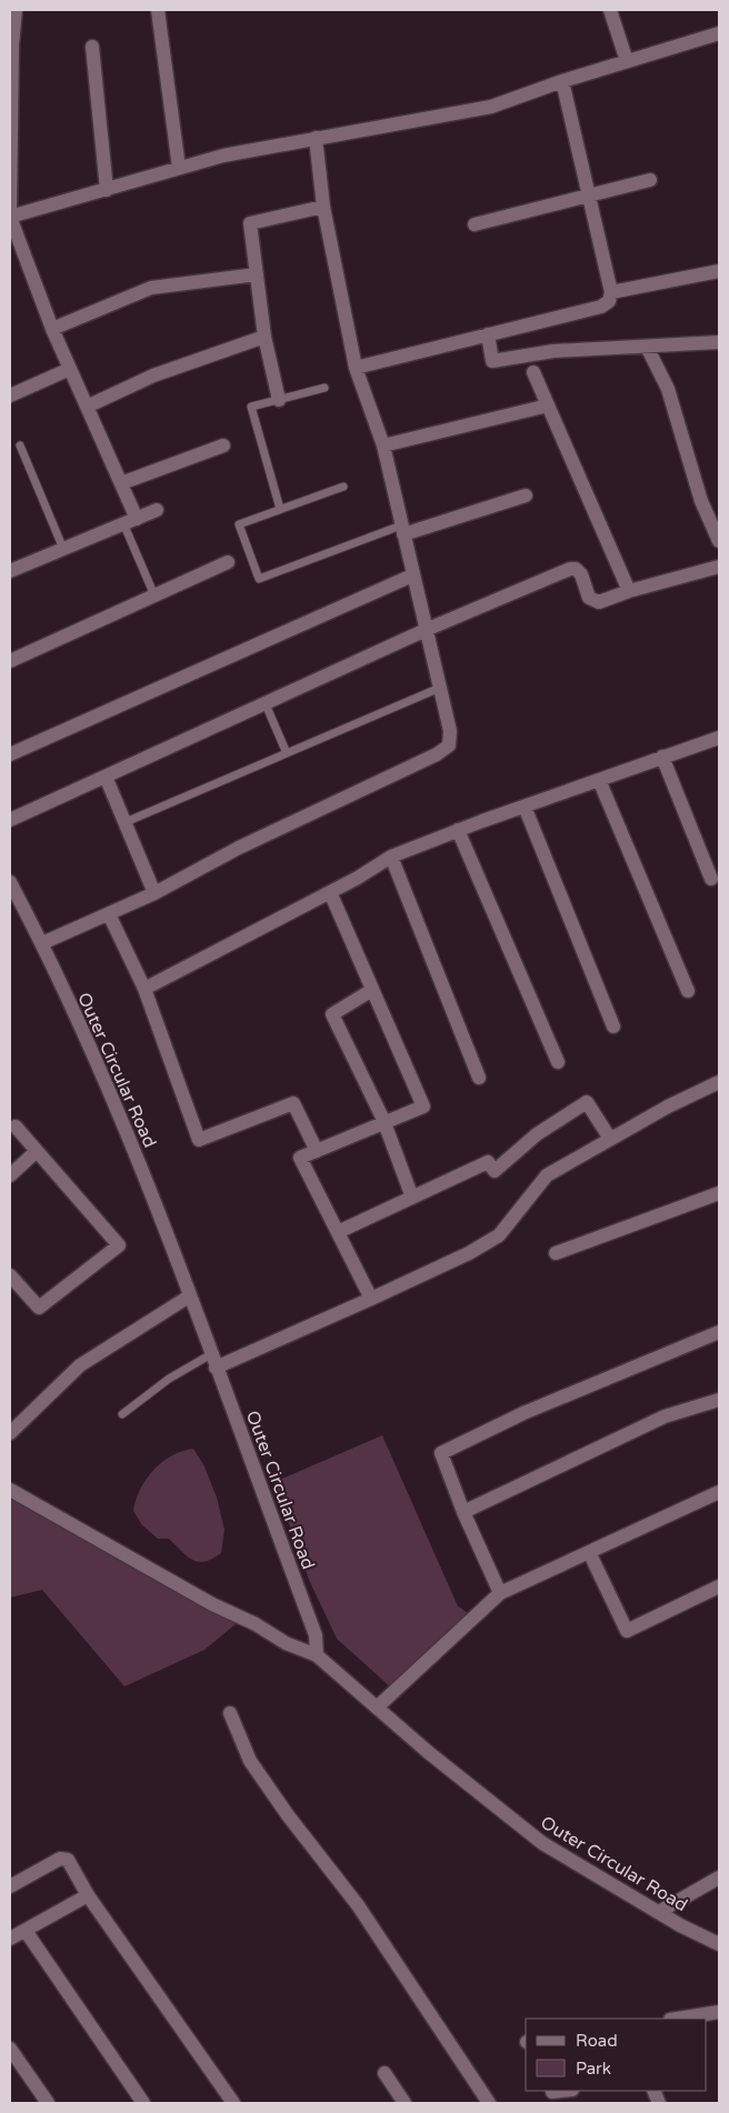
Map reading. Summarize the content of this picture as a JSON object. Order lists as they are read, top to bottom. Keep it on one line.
{"streets":{"street":["Outer Circular Road"]},"legend":["Road","Park"]}
